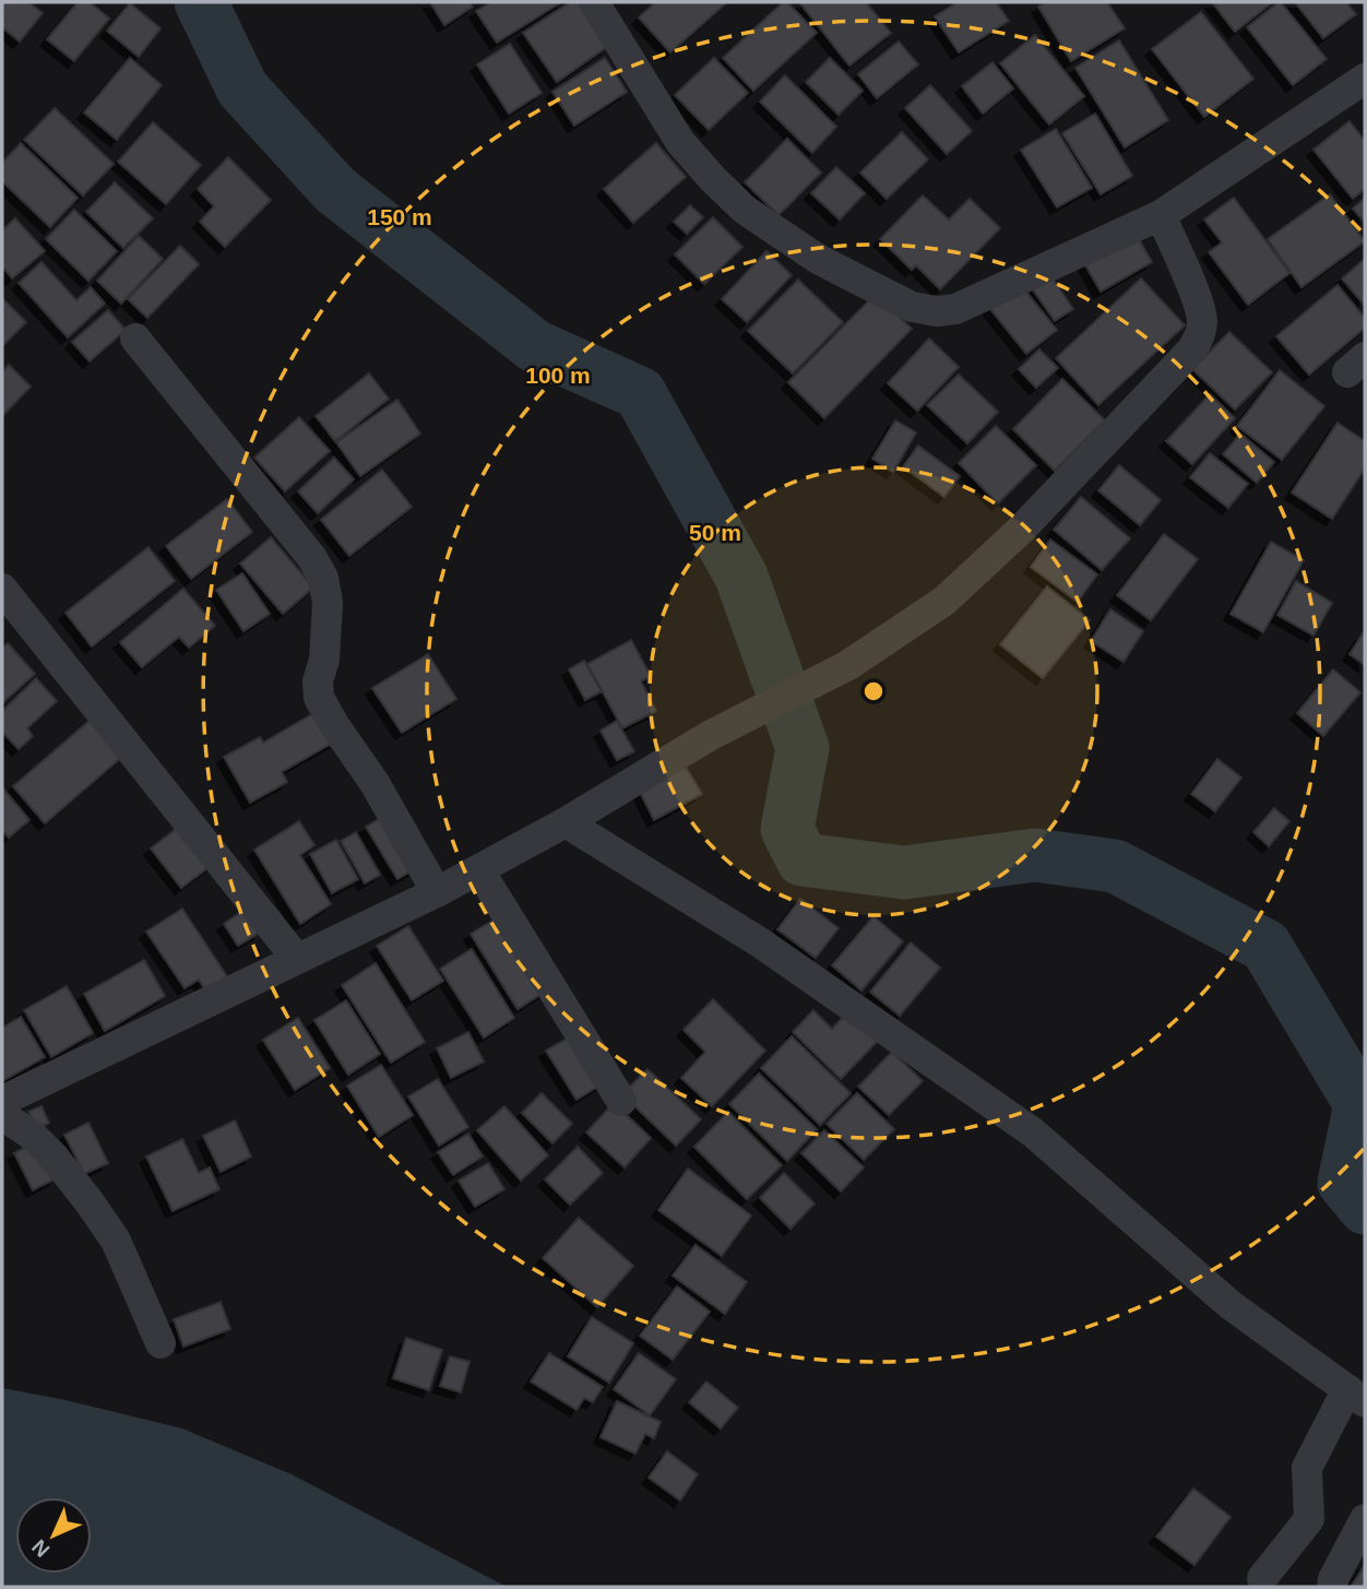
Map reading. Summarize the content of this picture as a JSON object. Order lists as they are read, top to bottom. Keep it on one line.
{"north":"bottom left","rings":["150 m","100 m","50 m"]}
